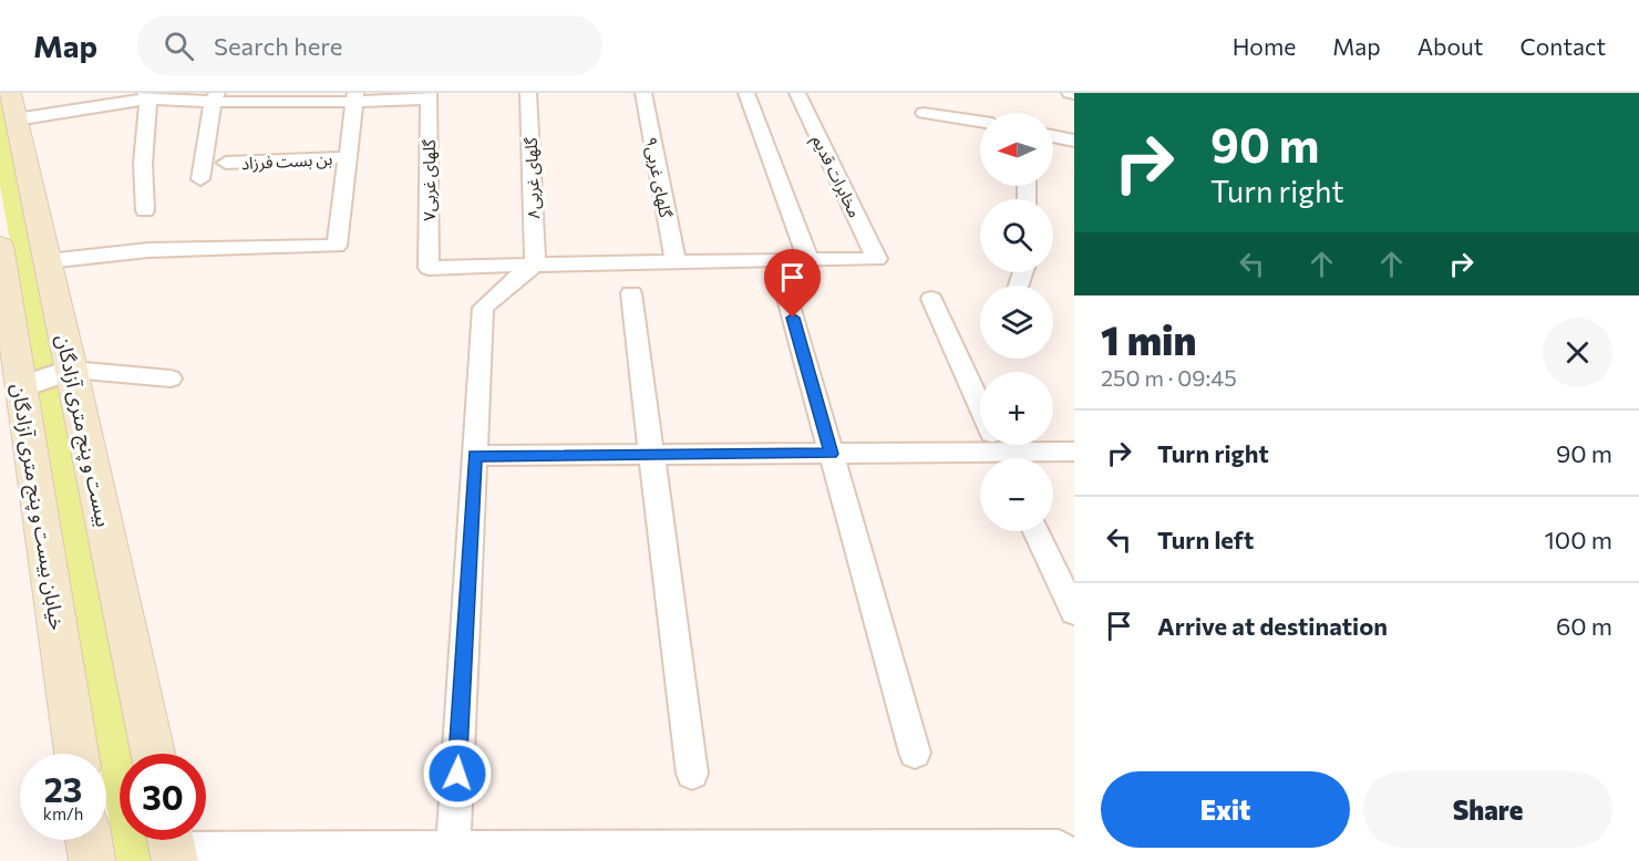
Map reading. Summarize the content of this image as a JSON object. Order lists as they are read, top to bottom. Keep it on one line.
{"streets":{"main road":["بیست و پنج متری آزادگان","خیابان بیست و پنج متری آزادگان"],"street":["بن بست فرزاد","مخابرات قدیم","گلهای غربی۹","گلهای غربی۸","گلهای غربی۷"]},"crossings":[["گلهای غربی۸","گلهای غربی۷"]],"north":"left","page":{"header":"Map","search":"Search here","nav":["Home","Map","About","Contact"],"turn":["90 m","Turn right"],"map_buttons":["+","−"],"heading":["1 min","250 m · 09:45"],"list":[{"name":"Turn right","value":"90 m"},{"name":"Turn left","value":"100 m"},{"name":"Arrive at destination","value":"60 m"}],"speed":"23 km/h","limit":"30","buttons":["Exit","Share"]}}
